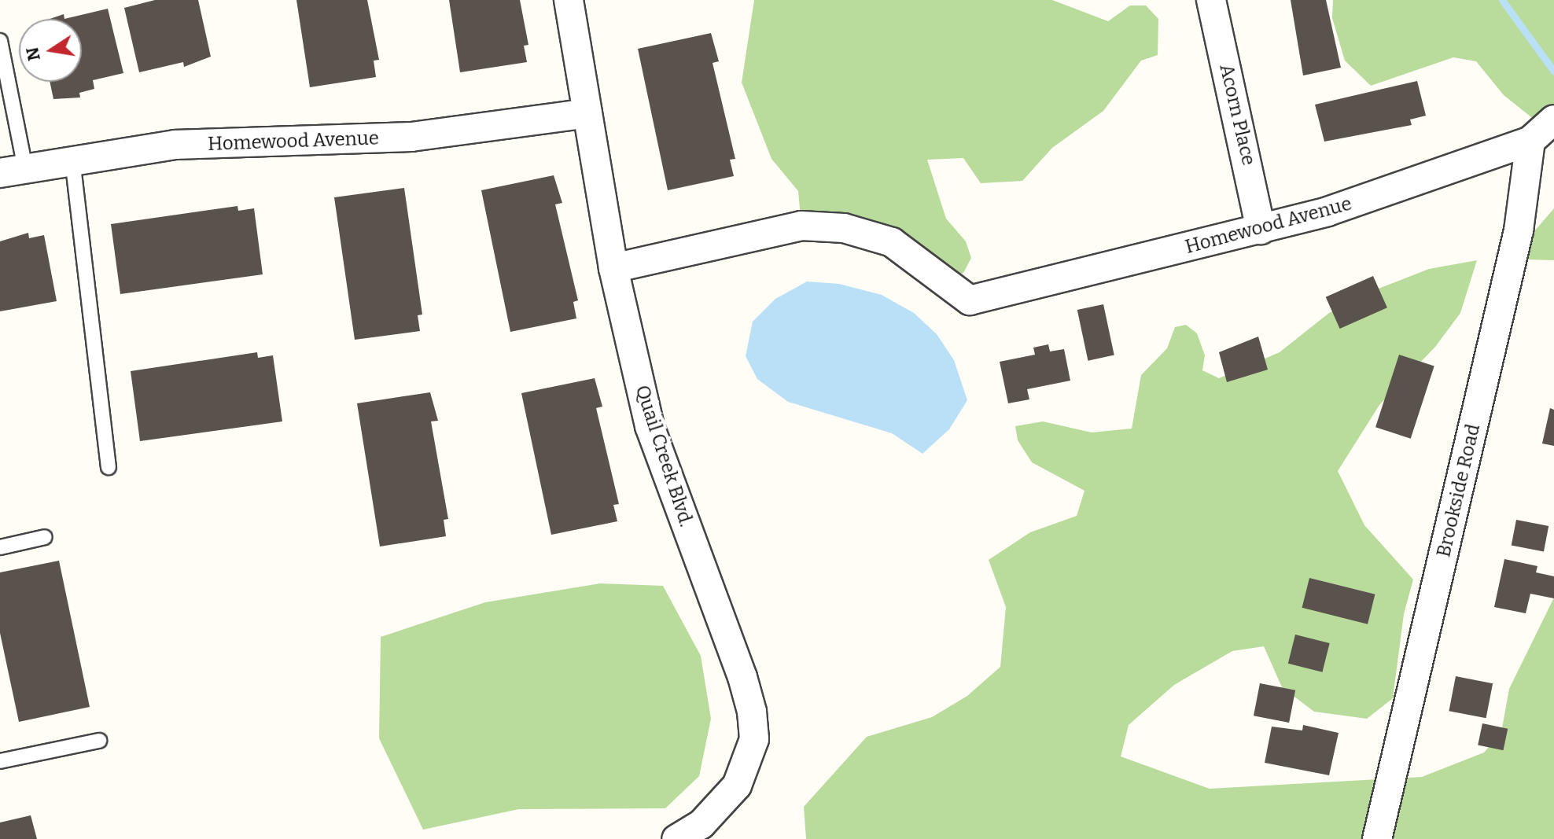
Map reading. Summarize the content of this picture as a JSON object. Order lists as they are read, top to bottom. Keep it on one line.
{"streets":{"street":["Acorn Place","Homewood Avenue","Quail Creek Blvd.","Brookside Road"]},"crossings":[["Acorn Place","Homewood Avenue"],["Homewood Avenue","Quail Creek Blvd."],["Homewood Avenue","Brookside Road"]],"north":"left"}
